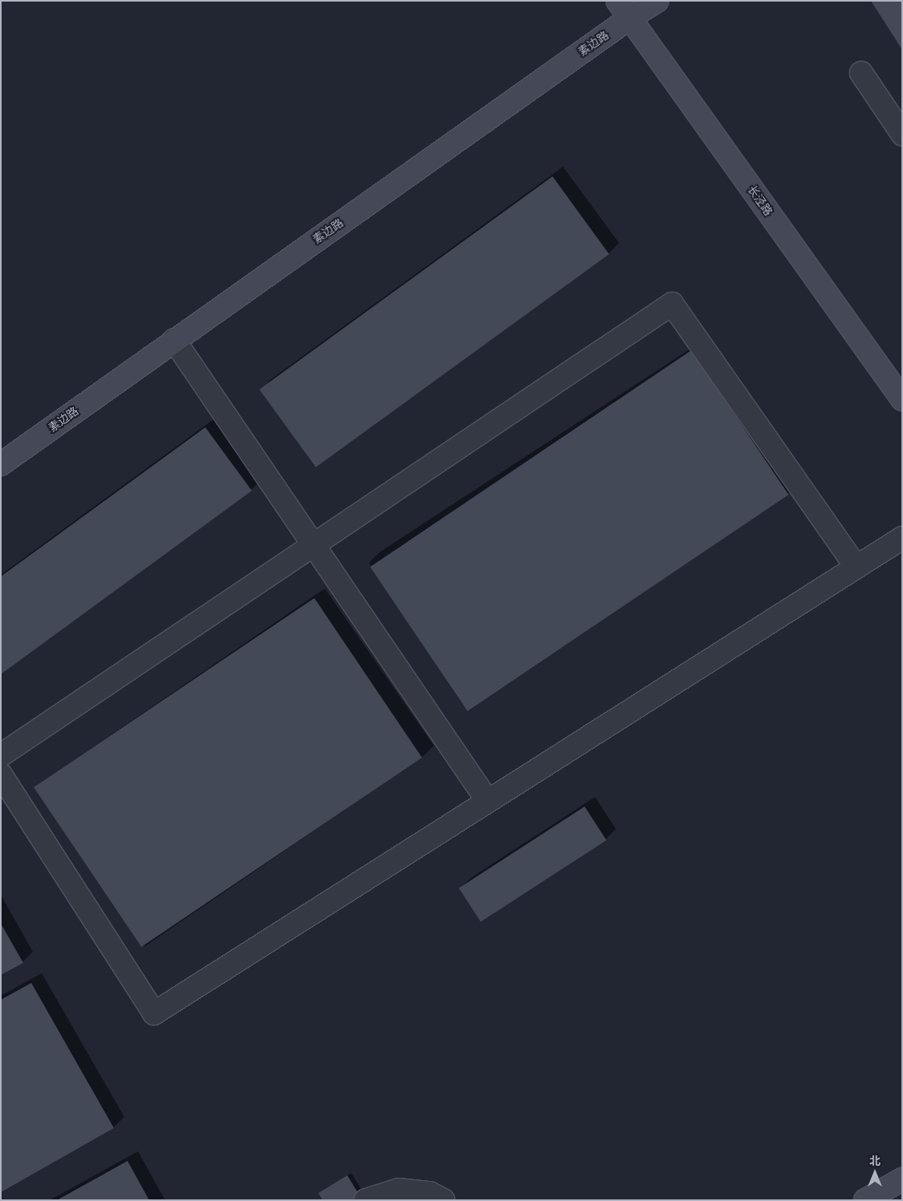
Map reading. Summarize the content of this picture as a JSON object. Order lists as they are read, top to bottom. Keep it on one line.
{"streets":{"street":["素边路","长泾路"]},"crossings":[["素边路","长泾路"]],"north":"top"}
